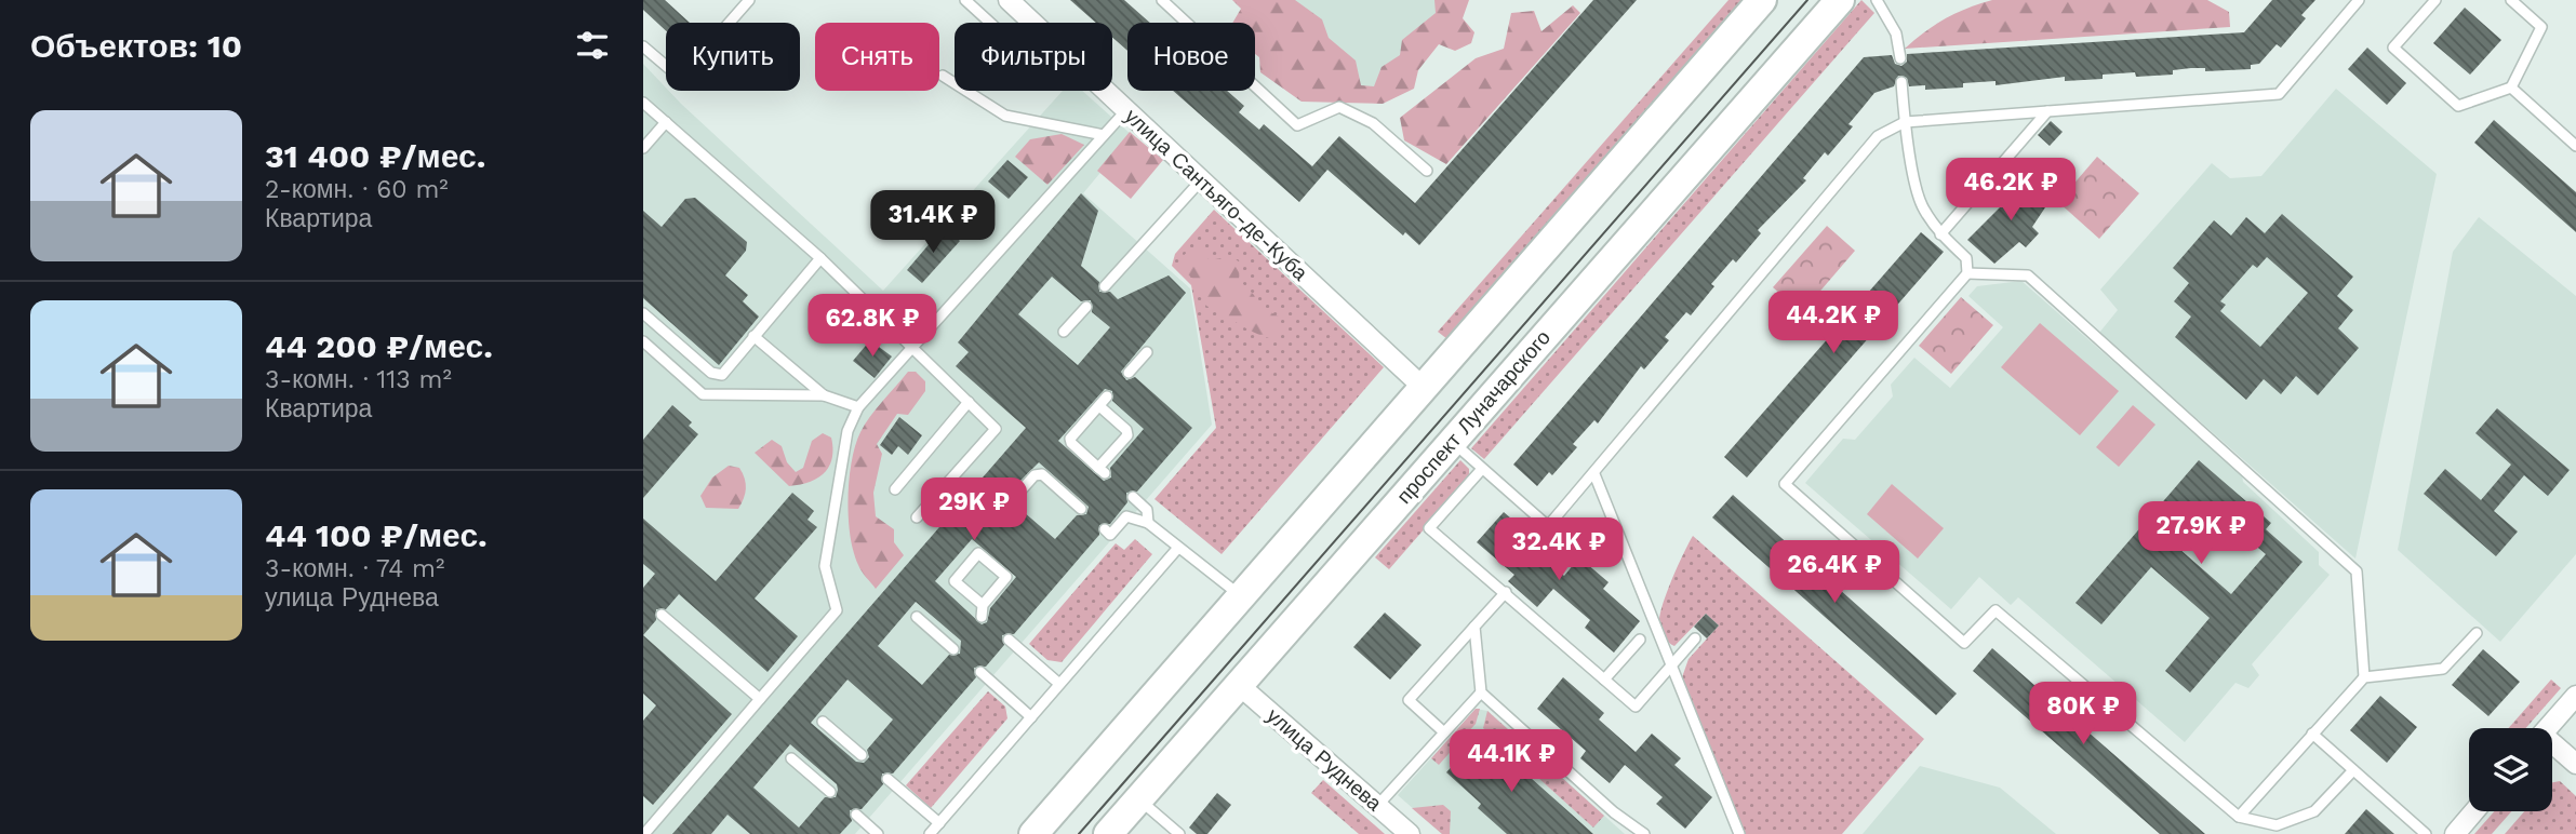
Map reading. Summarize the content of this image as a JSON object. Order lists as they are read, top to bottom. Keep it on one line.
{"streets":{"main road":["проспект Луначарского"],"street":["улица Сантьяго-де-Куба","улица Руднева"]},"crossings":[["проспект Луначарского","улица Руднева"]],"page":{"heading":"Объектов: 10","chip":["Купить","Снять","Фильтры","Новое"],"list":[{"name":"31 400 ₽/мес.","note":"2-комн. · 60 m² · Квартира"},{"name":"44 200 ₽/мес.","note":"3-комн. · 113 m² · Квартира"},{"name":"44 100 ₽/мес.","note":"3-комн. · 74 m² · улица Руднева"}],"price":["46.2K ₽","31.4K ₽","44.2K ₽","62.8K ₽","29K ₽","27.9K ₽","32.4K ₽","26.4K ₽","80K ₽","44.1K ₽"]}}
